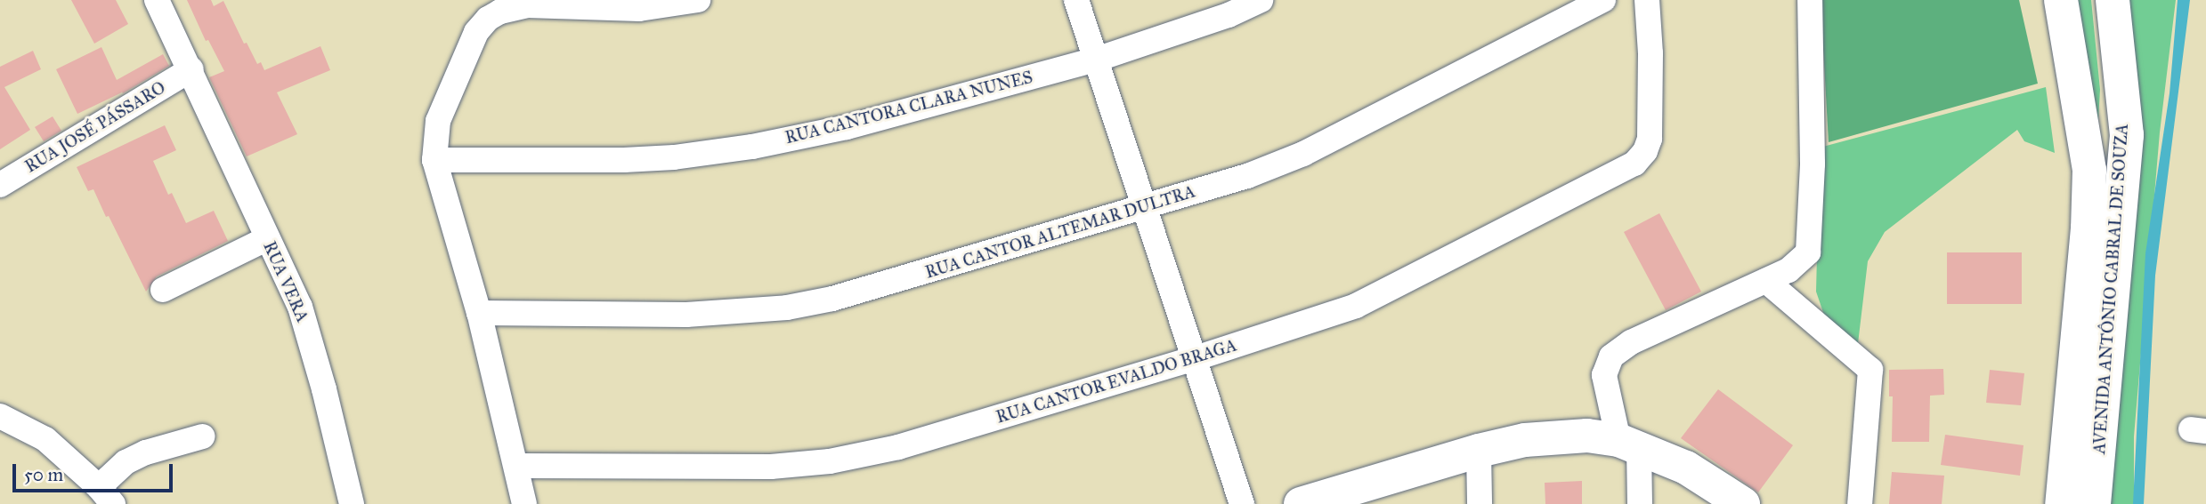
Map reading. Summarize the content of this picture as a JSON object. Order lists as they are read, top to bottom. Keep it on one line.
{"streets":{"main road":["AVENIDA ANTÔNIO CABRAL DE SOUZA"],"street":["RUA CANTORA CLARA NUNES","RUA JOSÉ PÁSSARO","RUA CANTOR ALTEMAR DULTRA","RUA VERA","RUA CANTOR EVALDO BRAGA"]},"crossings":[["RUA JOSÉ PÁSSARO","RUA VERA"]],"scale_bar":"50 m"}
